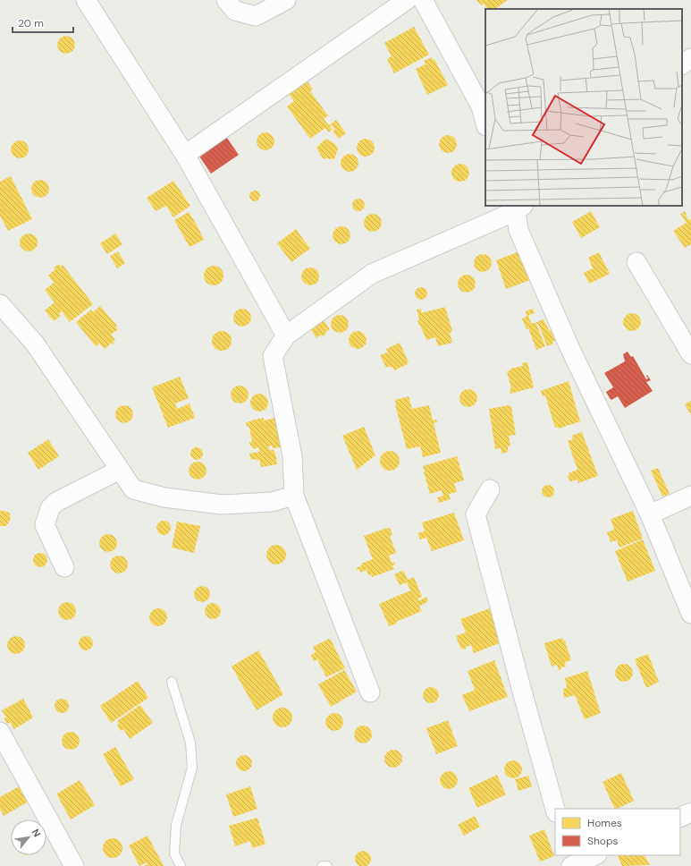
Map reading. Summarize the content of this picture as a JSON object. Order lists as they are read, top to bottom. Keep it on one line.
{"legend":["Homes","Shops"],"scale_bar":"20 m","north":"top right"}
